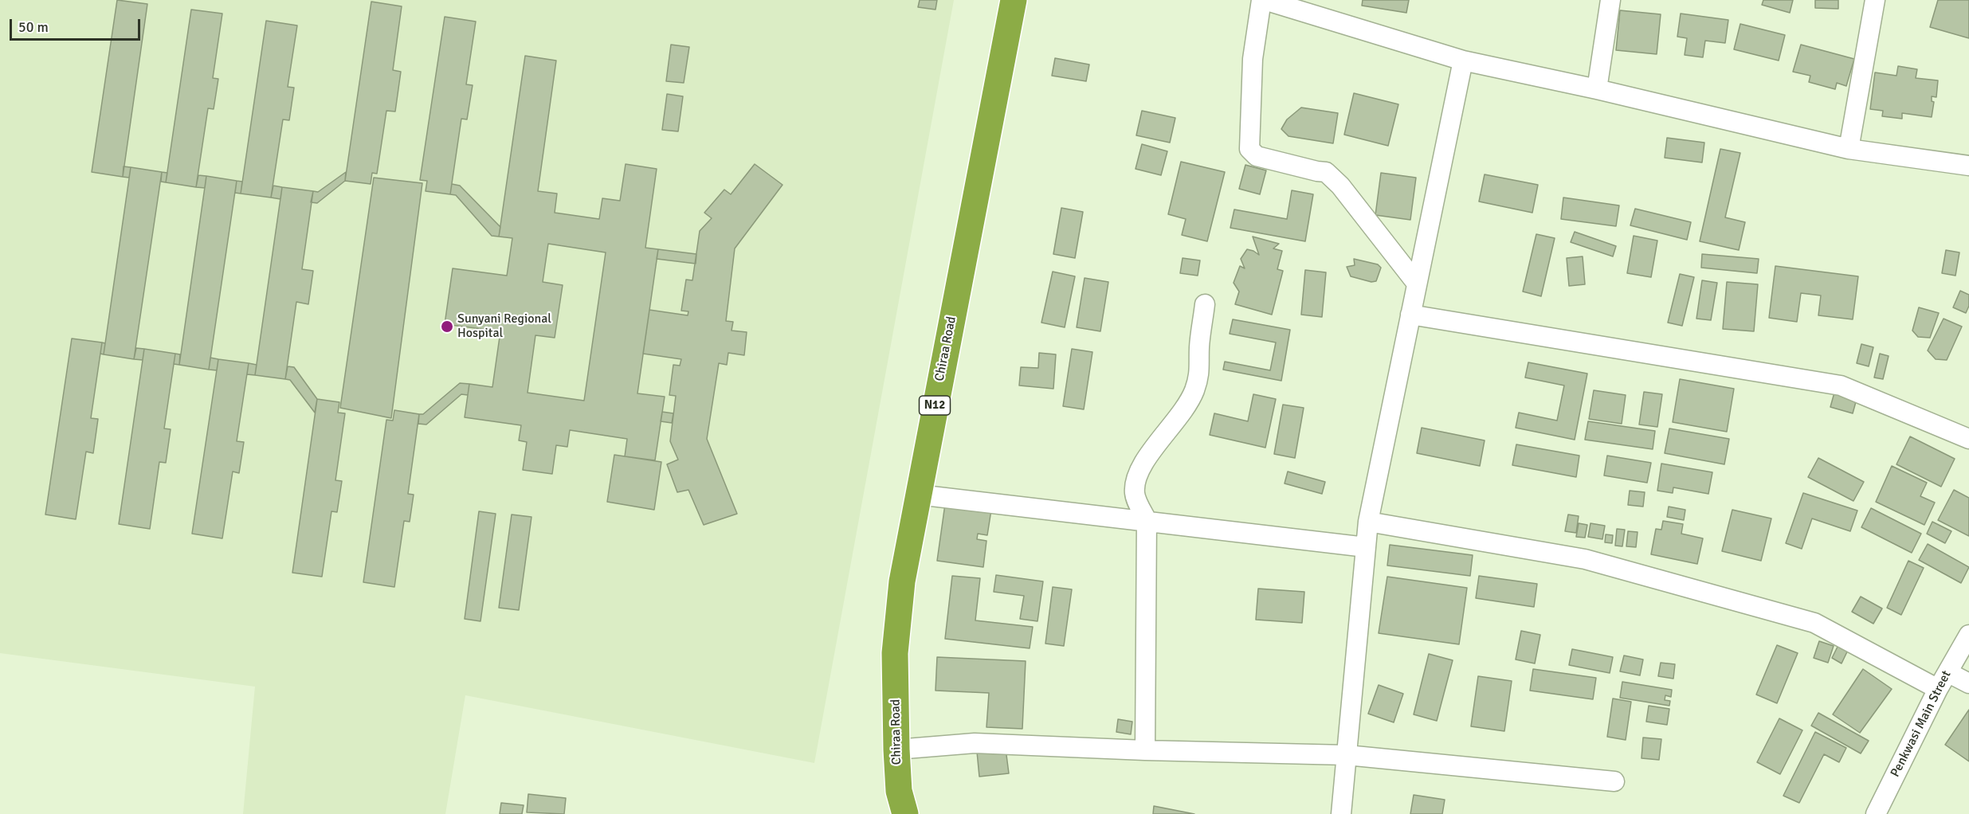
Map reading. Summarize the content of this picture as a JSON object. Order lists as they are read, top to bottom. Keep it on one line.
{"streets":{"highway":["Chiraa Road","N12"],"street":["Penkwasi Main Street"]},"places":["Sunyani Regional Hospital"],"scale_bar":"50 m"}
